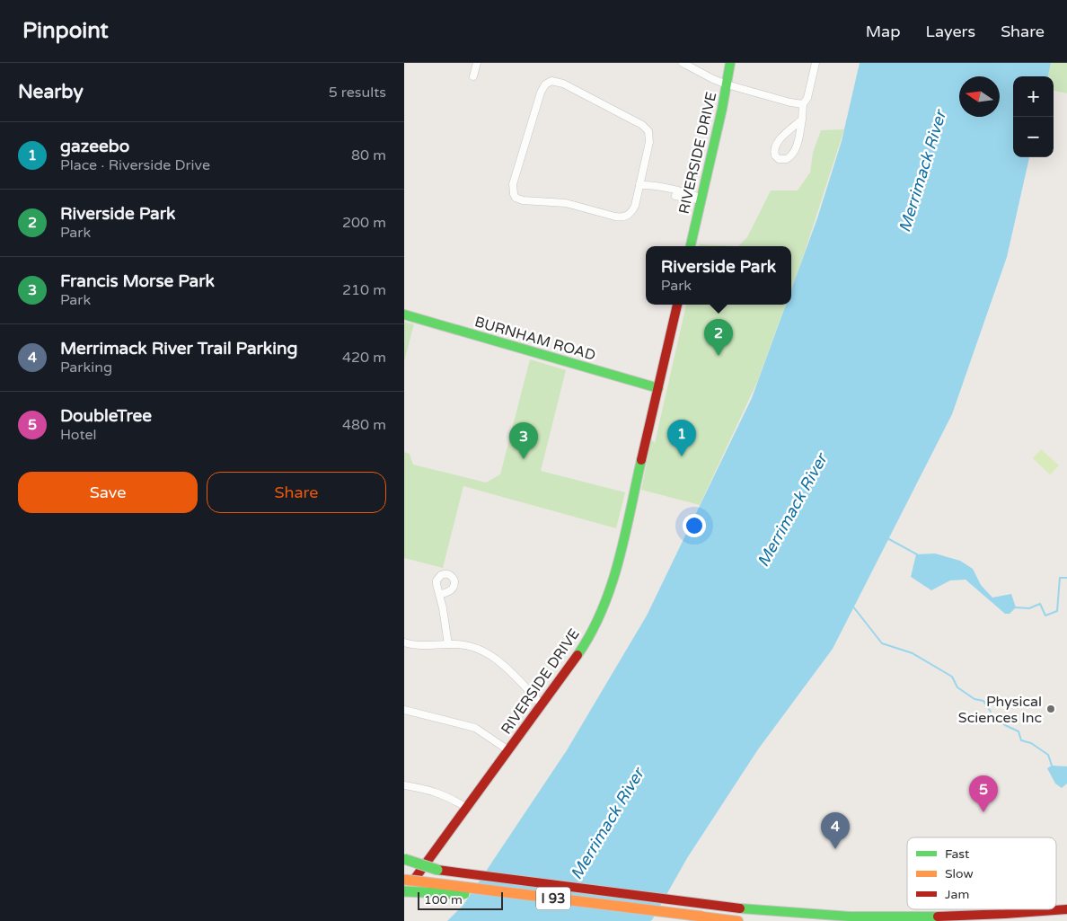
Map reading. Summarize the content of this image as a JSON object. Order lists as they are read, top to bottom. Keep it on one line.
{"streets":{"main road":["RIVERSIDE DRIVE","BURNHAM ROAD","I 93"]},"crossings":[["RIVERSIDE DRIVE","BURNHAM ROAD"]],"water":["Merrimack River"],"places":["Physical Sciences Inc"],"legend":["Fast","Slow","Jam"],"scale_bar":"100 m","north":"left","page":{"header":"Pinpoint","nav":["Map","Layers","Share"],"heading":["Nearby","5 results"],"map_buttons":["+","−"],"list":[{"mark":"1","name":"gazeebo","note":"Place · Riverside Drive","value":"80 m"},{"mark":"2","name":"Riverside Park","note":"Park","value":"200 m"},{"mark":"3","name":"Francis Morse Park","note":"Park","value":"210 m"},{"mark":"4","name":"Merrimack River Trail Parking","note":"Parking","value":"420 m"},{"mark":"5","name":"DoubleTree","note":"Hotel","value":"480 m"}],"popup":["Riverside Park","Park"],"pins":["2","1","3","5","4"],"buttons":["Save","Share"],"scale":"100 m"}}
